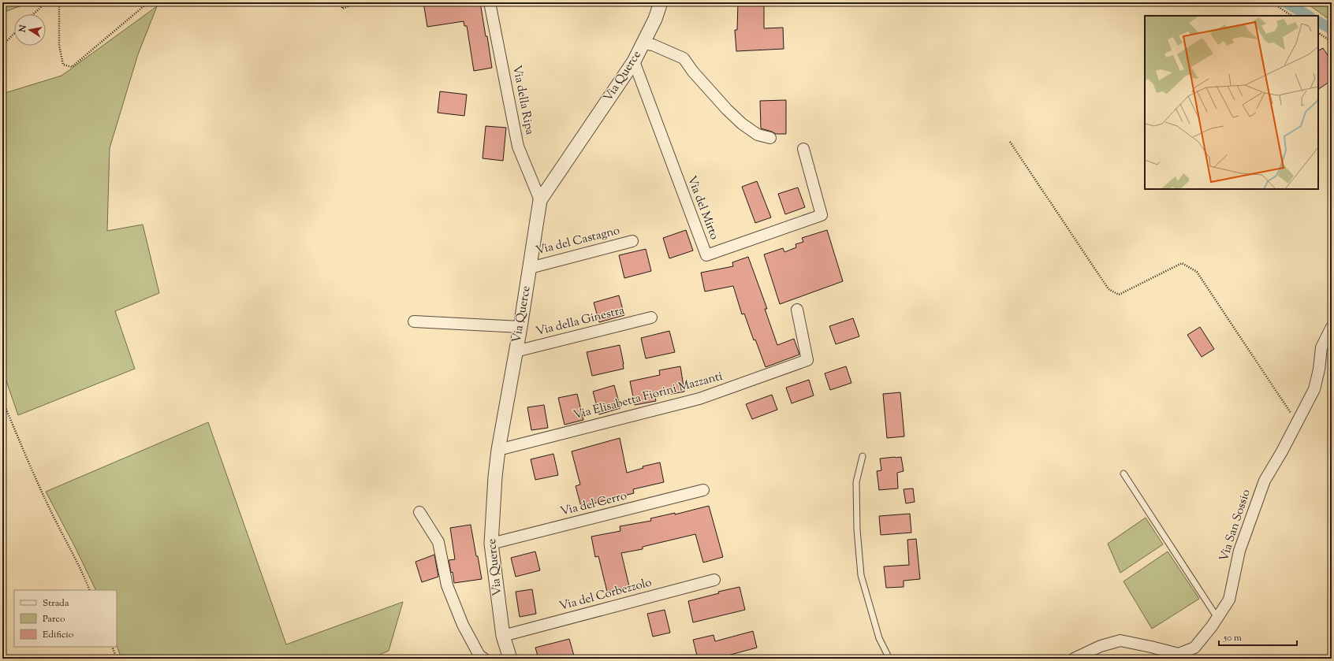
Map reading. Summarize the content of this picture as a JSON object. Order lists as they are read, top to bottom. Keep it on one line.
{"streets":{"street":["Via Querce","Via della Ripa","Via del Mirto","Via del Castagno","Via della Ginestra","Via Elisabetta Fiorini Mazzanti","Via del Cerro","Via San Sossio","Via del Corbezzolo"]},"crossings":[["Via Querce","Via della Ripa"],["Via Querce","Via del Mirto"],["Via Querce","Via del Castagno"],["Via Querce","Via della Ginestra"],["Via Querce","Via Elisabetta Fiorini Mazzanti"],["Via Querce","Via del Cerro"],["Via Querce","Via del Corbezzolo"]],"legend":["Strada","Parco","Edificio"],"scale_bar":"50 m","north":"left"}
